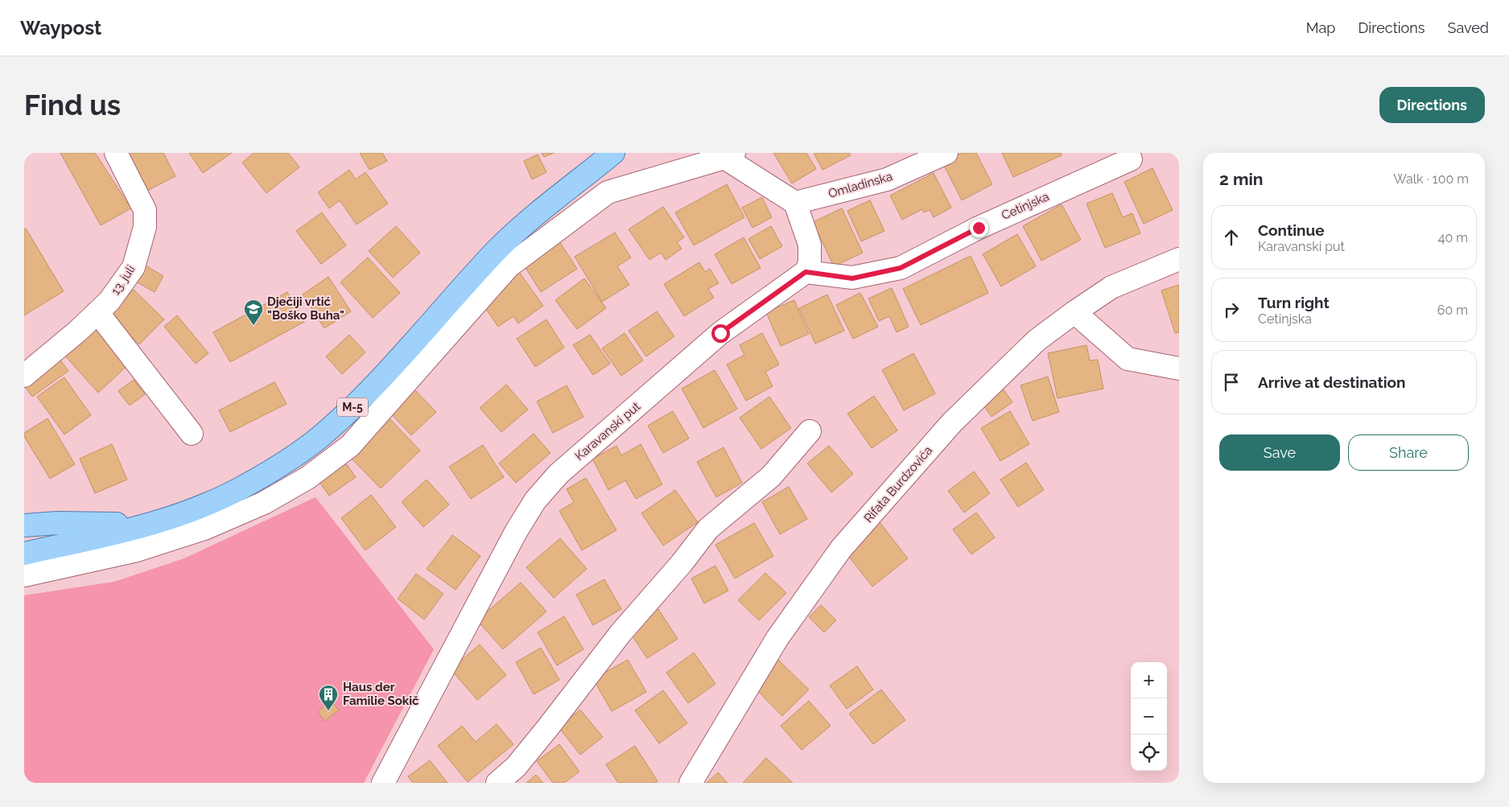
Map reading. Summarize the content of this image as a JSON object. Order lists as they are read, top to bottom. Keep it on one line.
{"streets":{"main road":["M-5"],"street":["Omladinska","Cetinjska","13. juli","Karavanski put","Rifata Burdzovića"]},"crossings":[["Cetinjska","Karavanski put"]],"places":{"school or university":["Dječiji vrtić \"Boško Buha\""],"building":["Haus der Familie Sokič"]},"page":{"header":"Waypost","nav":["Map","Directions","Saved"],"buttons":["Directions",["Save","Share"]],"title":"Find us","heading":["2 min","Walk · 100 m"],"list":[["Continue","Karavanski put","40 m"],["Turn right","Cetinjska","60 m"],"Arrive at destination"],"map_buttons":["+","−"]}}
